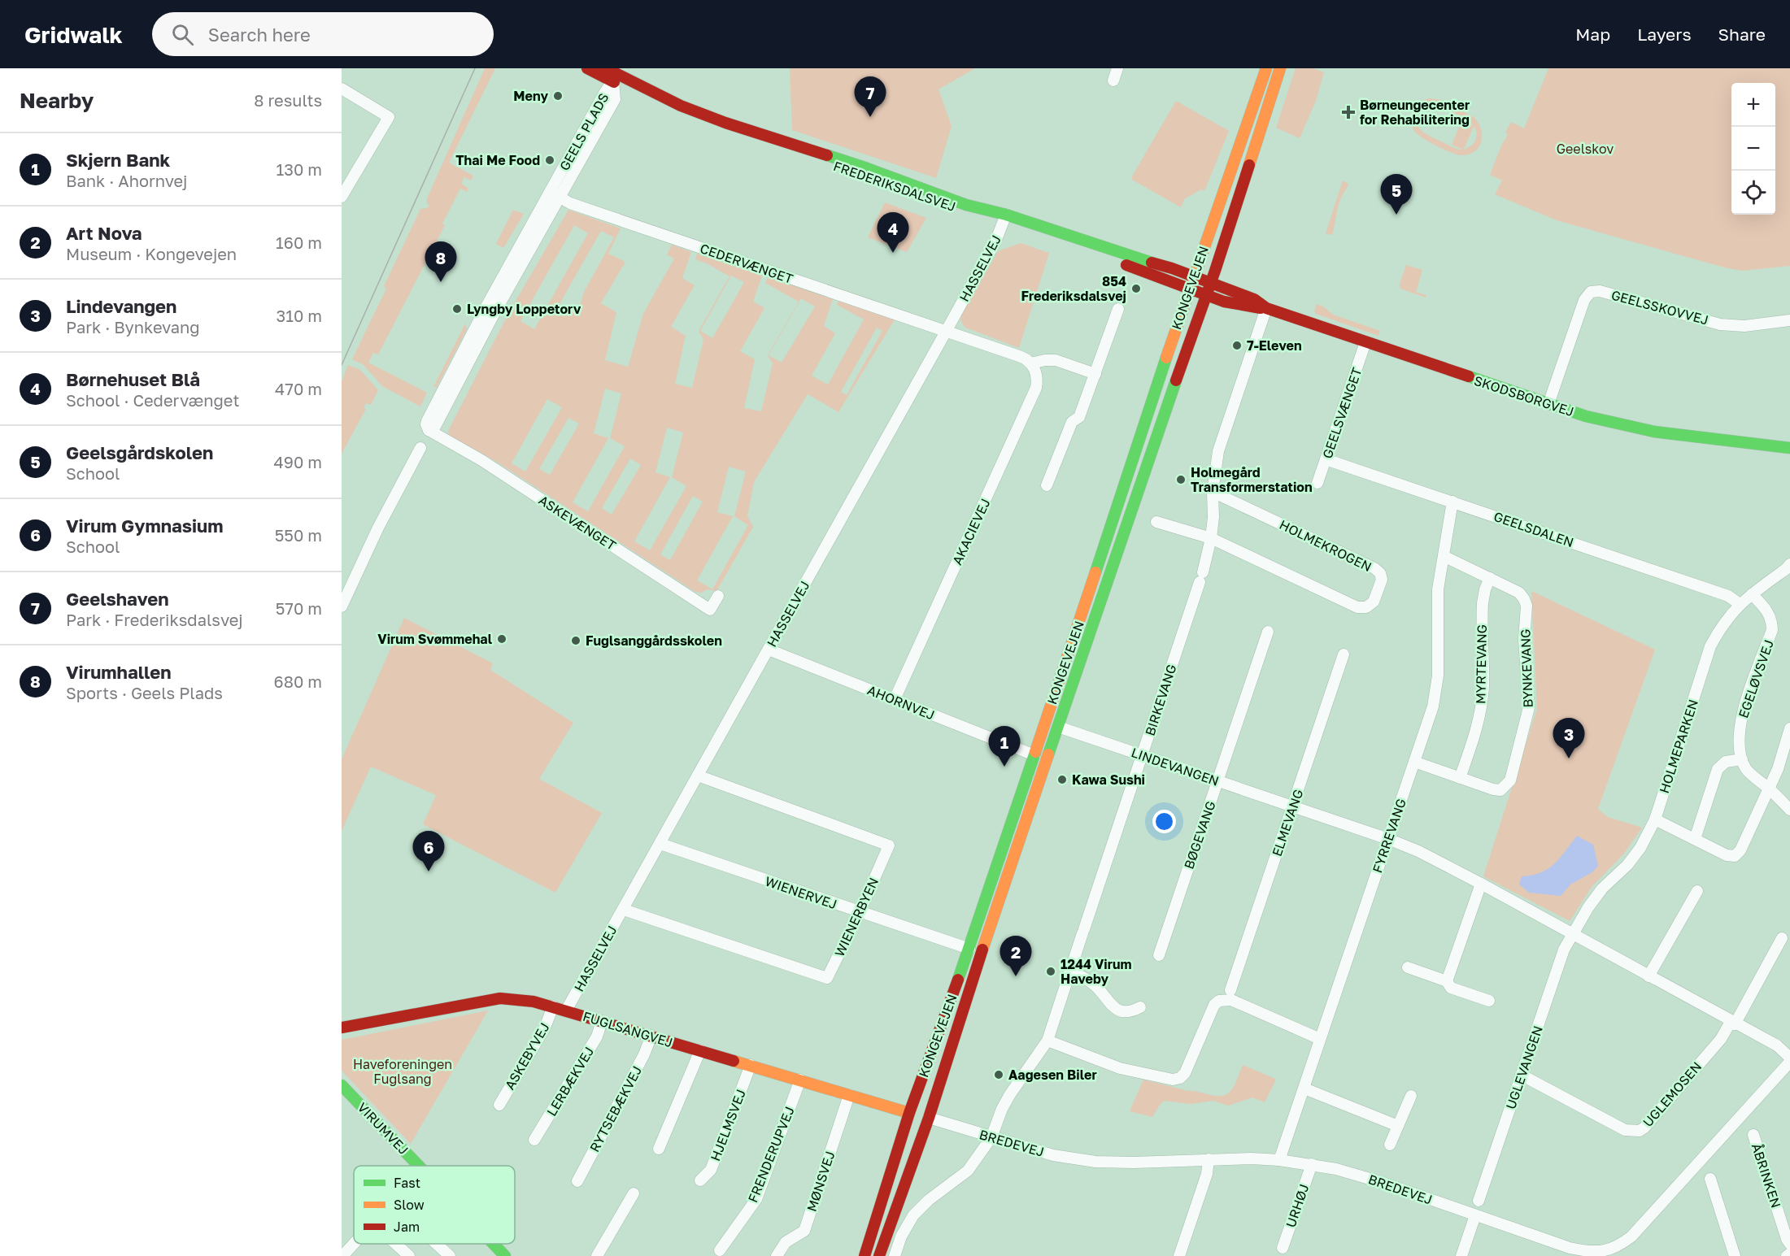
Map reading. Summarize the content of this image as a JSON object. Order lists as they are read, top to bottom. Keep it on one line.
{"streets":{"main road":["FREDERIKSDALSVEJ","KONGEVEJEN","SKODSBORGVEJ","FUGLSANGVEJ","VIRUMVEJ"],"street":["GEELS PLADS","CEDERVÆNGET","HASSELVEJ","GEELSSKOVVEJ","GEELSVÆNGET","ASKEVÆNGET","GEELSDALEN","AKACIEVEJ","HOLMEKROGEN","MYRTEVANG","BYNKEVANG","EGELØVSVEJ","BIRKEVANG","AHORNVEJ","HOLMEPARKEN","LINDEVANGEN","ELMEVANG","BØGEVANG","FYRREVANG","WIENERVEJ","WIENERBYEN","ASKEBYVEJ","UGLEVANGEN","LERBÆKVEJ","UGLEMOSEN","RYTSEBÆKVEJ","HJELMSVEJ","BREDEVEJ","FRENDERUPVEJ","ÅBRINKEN","MØNSVEJ","URHØJ"]},"crossings":[["GEELS PLADS","FREDERIKSDALSVEJ"],["GEELS PLADS","CEDERVÆNGET"],["GEELS PLADS","ASKEVÆNGET"],["FREDERIKSDALSVEJ","HASSELVEJ"],["FREDERIKSDALSVEJ","KONGEVEJEN"],["FREDERIKSDALSVEJ","SKODSBORGVEJ"],["CEDERVÆNGET","HASSELVEJ"],["HASSELVEJ","AHORNVEJ"],["HASSELVEJ","WIENERVEJ"],["HASSELVEJ","WIENERBYEN"],["HASSELVEJ","FUGLSANGVEJ"],["KONGEVEJEN","SKODSBORGVEJ"],["KONGEVEJEN","AHORNVEJ"],["KONGEVEJEN","LINDEVANGEN"],["KONGEVEJEN","WIENERVEJ"],["KONGEVEJEN","FUGLSANGVEJ"],["KONGEVEJEN","BREDEVEJ"],["GEELSSKOVVEJ","SKODSBORGVEJ"],["SKODSBORGVEJ","GEELSVÆNGET"],["GEELSVÆNGET","GEELSDALEN"],["GEELSDALEN","HOLMEPARKEN"],["GEELSDALEN","FYRREVANG"],["AKACIEVEJ","AHORNVEJ"],["HOLMEKROGEN","BIRKEVANG"],["MYRTEVANG","BYNKEVANG"],["BYNKEVANG","FYRREVANG"],["EGELØVSVEJ","HOLMEPARKEN"],["BIRKEVANG","LINDEVANGEN"],["BIRKEVANG","BREDEVEJ"],["HOLMEPARKEN","LINDEVANGEN"],["HOLMEPARKEN","UGLEVANGEN"],["LINDEVANGEN","ELMEVANG"],["LINDEVANGEN","BØGEVANG"],["LINDEVANGEN","FYRREVANG"],["LINDEVANGEN","UGLEVANGEN"],["LINDEVANGEN","UGLEMOSEN"],["FYRREVANG","BREDEVEJ"],["WIENERVEJ","WIENERBYEN"],["FUGLSANGVEJ","ASKEBYVEJ"],["FUGLSANGVEJ","LERBÆKVEJ"],["FUGLSANGVEJ","RYTSEBÆKVEJ"],["FUGLSANGVEJ","HJELMSVEJ"],["FUGLSANGVEJ","FRENDERUPVEJ"],["FUGLSANGVEJ","MØNSVEJ"],["UGLEVANGEN","UGLEMOSEN"],["BREDEVEJ","URHØJ"]],"parks":["Geelskov","Haveforeningen Fuglsang"],"places":{"other":["Meny","Thai Me Food","854 Frederiksdalsvej","Lyngby Loppetorv","7-Eleven","Holmegård Transformerstation","Virum Svømmehal","Fuglsanggårdsskolen","Kawa Sushi","1244 Virum Haveby","Aagesen Biler"],"health":["Børneungecenter for Rehabilitering"]},"legend":["Fast","Slow","Jam"],"page":{"header":"Gridwalk","search":"Search here","nav":["Map","Layers","Share"],"heading":["Nearby","8 results"],"pins":["7","5","4","8","3","1","6","2"],"map_buttons":["+","−"],"list":[{"mark":"1","name":"Skjern Bank","note":"Bank · Ahornvej","value":"130 m"},{"mark":"2","name":"Art Nova","note":"Museum · Kongevejen","value":"160 m"},{"mark":"3","name":"Lindevangen","note":"Park · Bynkevang","value":"310 m"},{"mark":"4","name":"Børnehuset Blå","note":"School · Cedervænget","value":"470 m"},{"mark":"5","name":"Geelsgårdskolen","note":"School","value":"490 m"},{"mark":"6","name":"Virum Gymnasium","note":"School","value":"550 m"},{"mark":"7","name":"Geelshaven","note":"Park · Frederiksdalsvej","value":"570 m"},{"mark":"8","name":"Virumhallen","note":"Sports · Geels Plads","value":"680 m"}]}}
